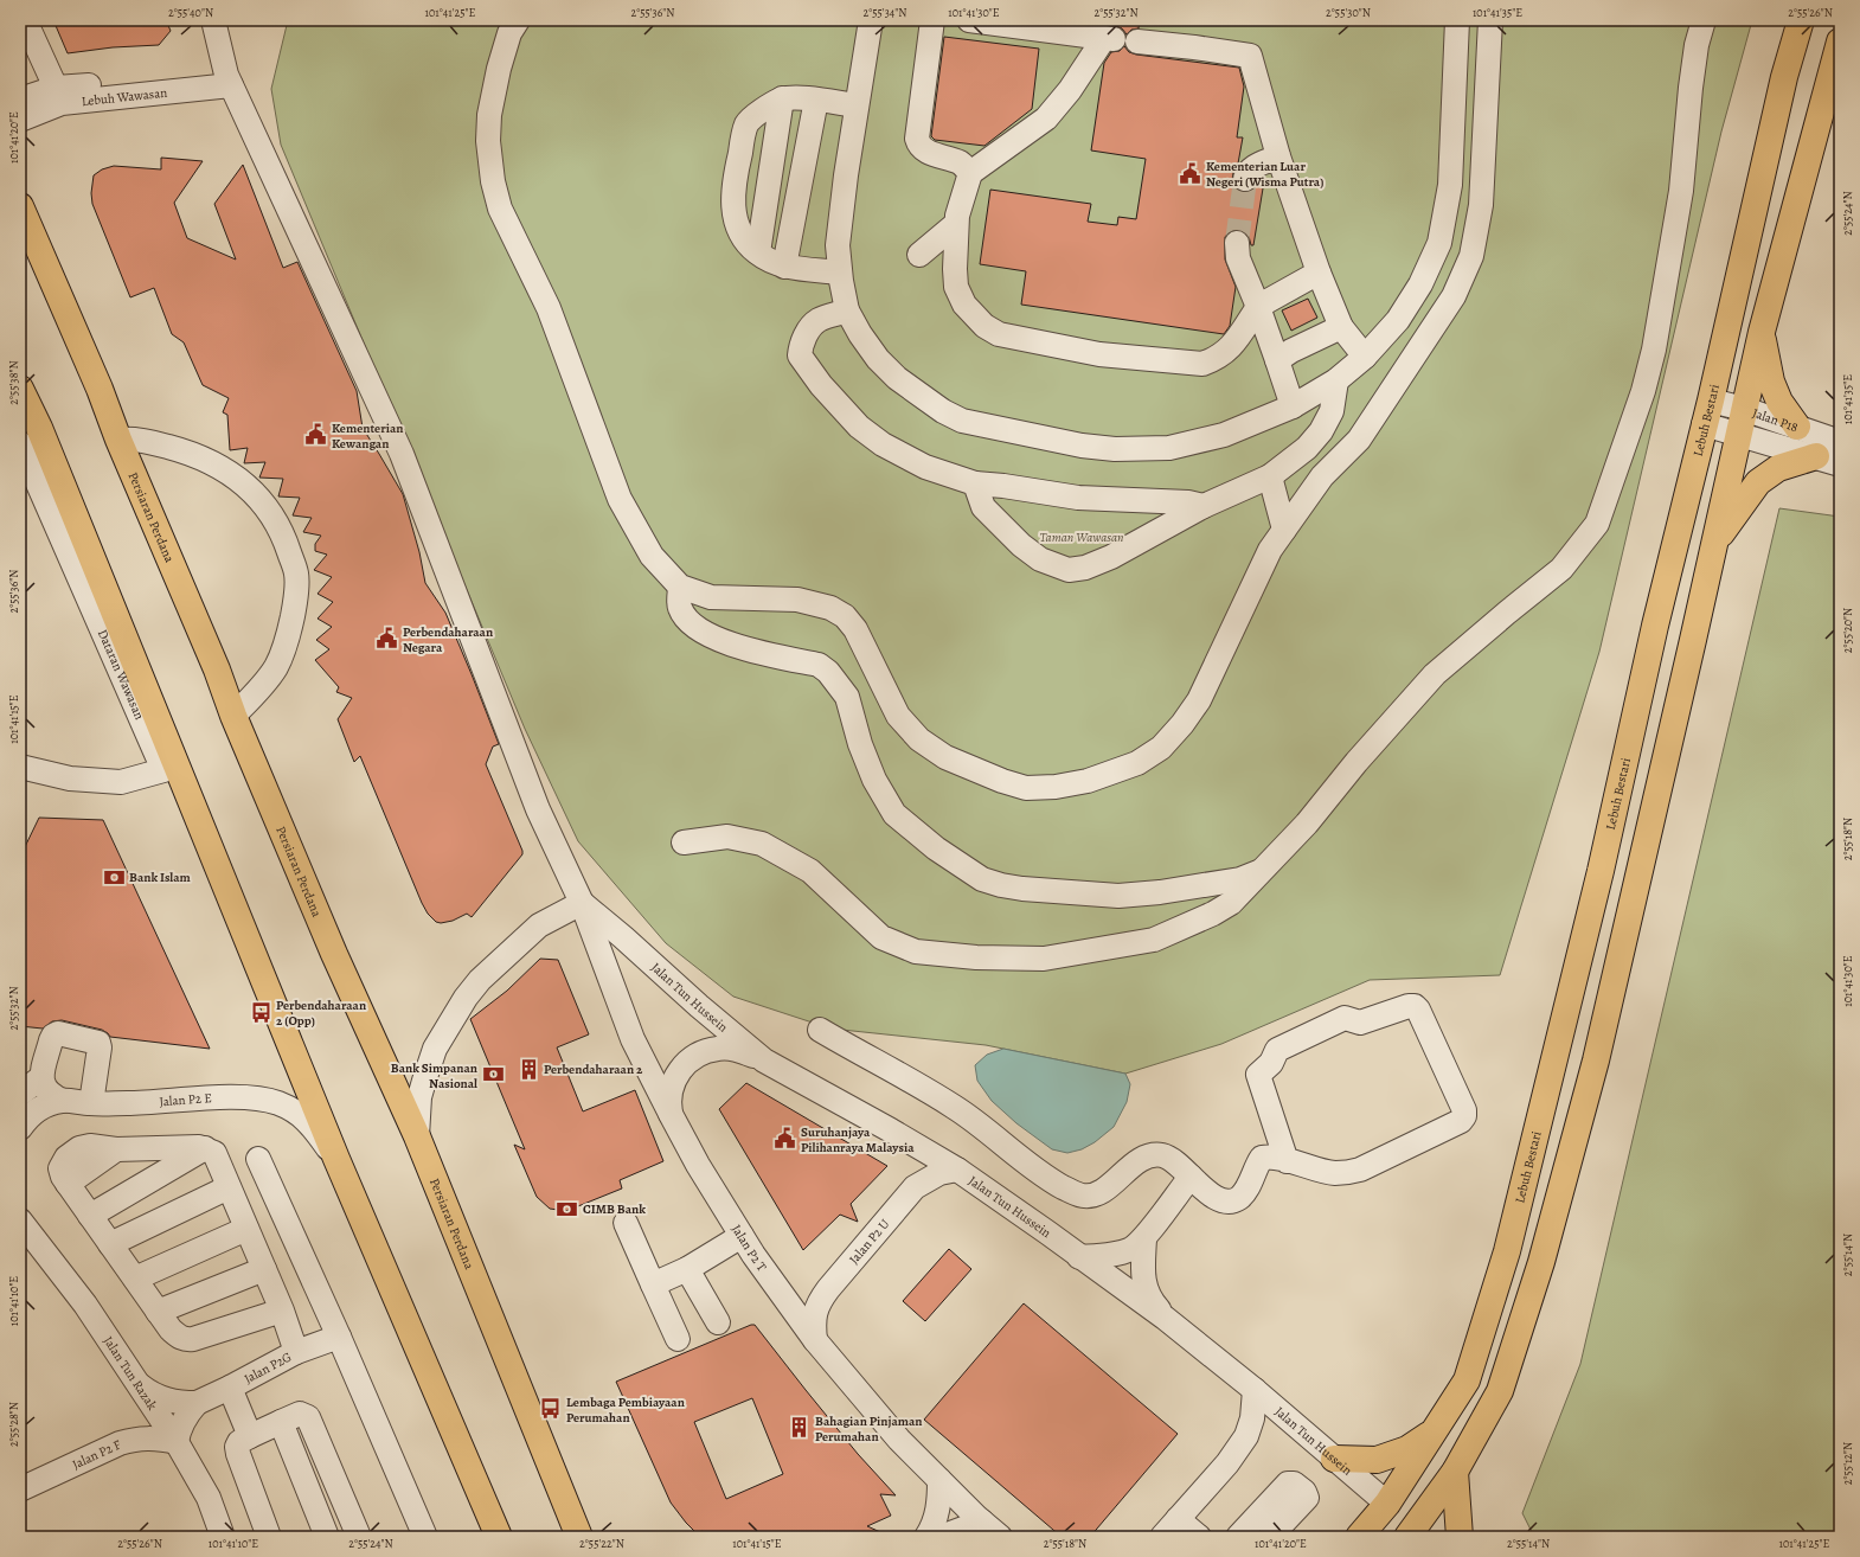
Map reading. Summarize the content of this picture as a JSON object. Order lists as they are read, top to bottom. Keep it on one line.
{"streets":{"main road":["Lebuh Bestari","Persiaran Perdana","Jalan Tun Hussein"],"street":["Lebuh Wawasan","Jalan P18","Dataran Wawasan","Jalan P2 E","Jalan P2 U","Jalan P2 T","Jalan P2G","Jalan Tun Razak","Jalan P2 F"]},"crossings":[["Lebuh Wawasan","Jalan P2 T"],["Jalan P18","Lebuh Bestari"],["Lebuh Bestari","Jalan Tun Hussein"],["Jalan Tun Hussein","Jalan P2 U"],["Jalan Tun Hussein","Jalan P2 T"],["Jalan P2 U","Jalan P2 T"],["Jalan Tun Razak","Jalan P2 F"]],"parks":["Taman Wawasan"],"places":{"public building":["Kementerian Luar Negeri (Wisma Putra)","Kementerian Kewangan","Perbendaharaan Negara","Suruhanjaya Pilihanraya Malaysia"],"bank":["Bank Islam","Bank Simpanan Nasional","CIMB Bank"],"bus stop":["Perbendaharaan 2 (Opp)","Lembaga Pembiayaan Perumahan"],"building":["Perbendaharaan 2","Bahagian Pinjaman Perumahan"]},"coordinates":["2°55'40\"N","101°41'25\"E","2°55'36\"N","2°55'34\"N","101°41'30\"E","2°55'32\"N","2°55'30\"N","101°41'35\"E","2°55'26\"N","101°41'20\"E","2°55'24\"N","2°55'38\"N","2°55'20\"N","101°41'15\"E","2°55'18\"N","2°55'14\"N","101°41'10\"E","2°55'28\"N","2°55'12\"N","2°55'22\"N"]}
